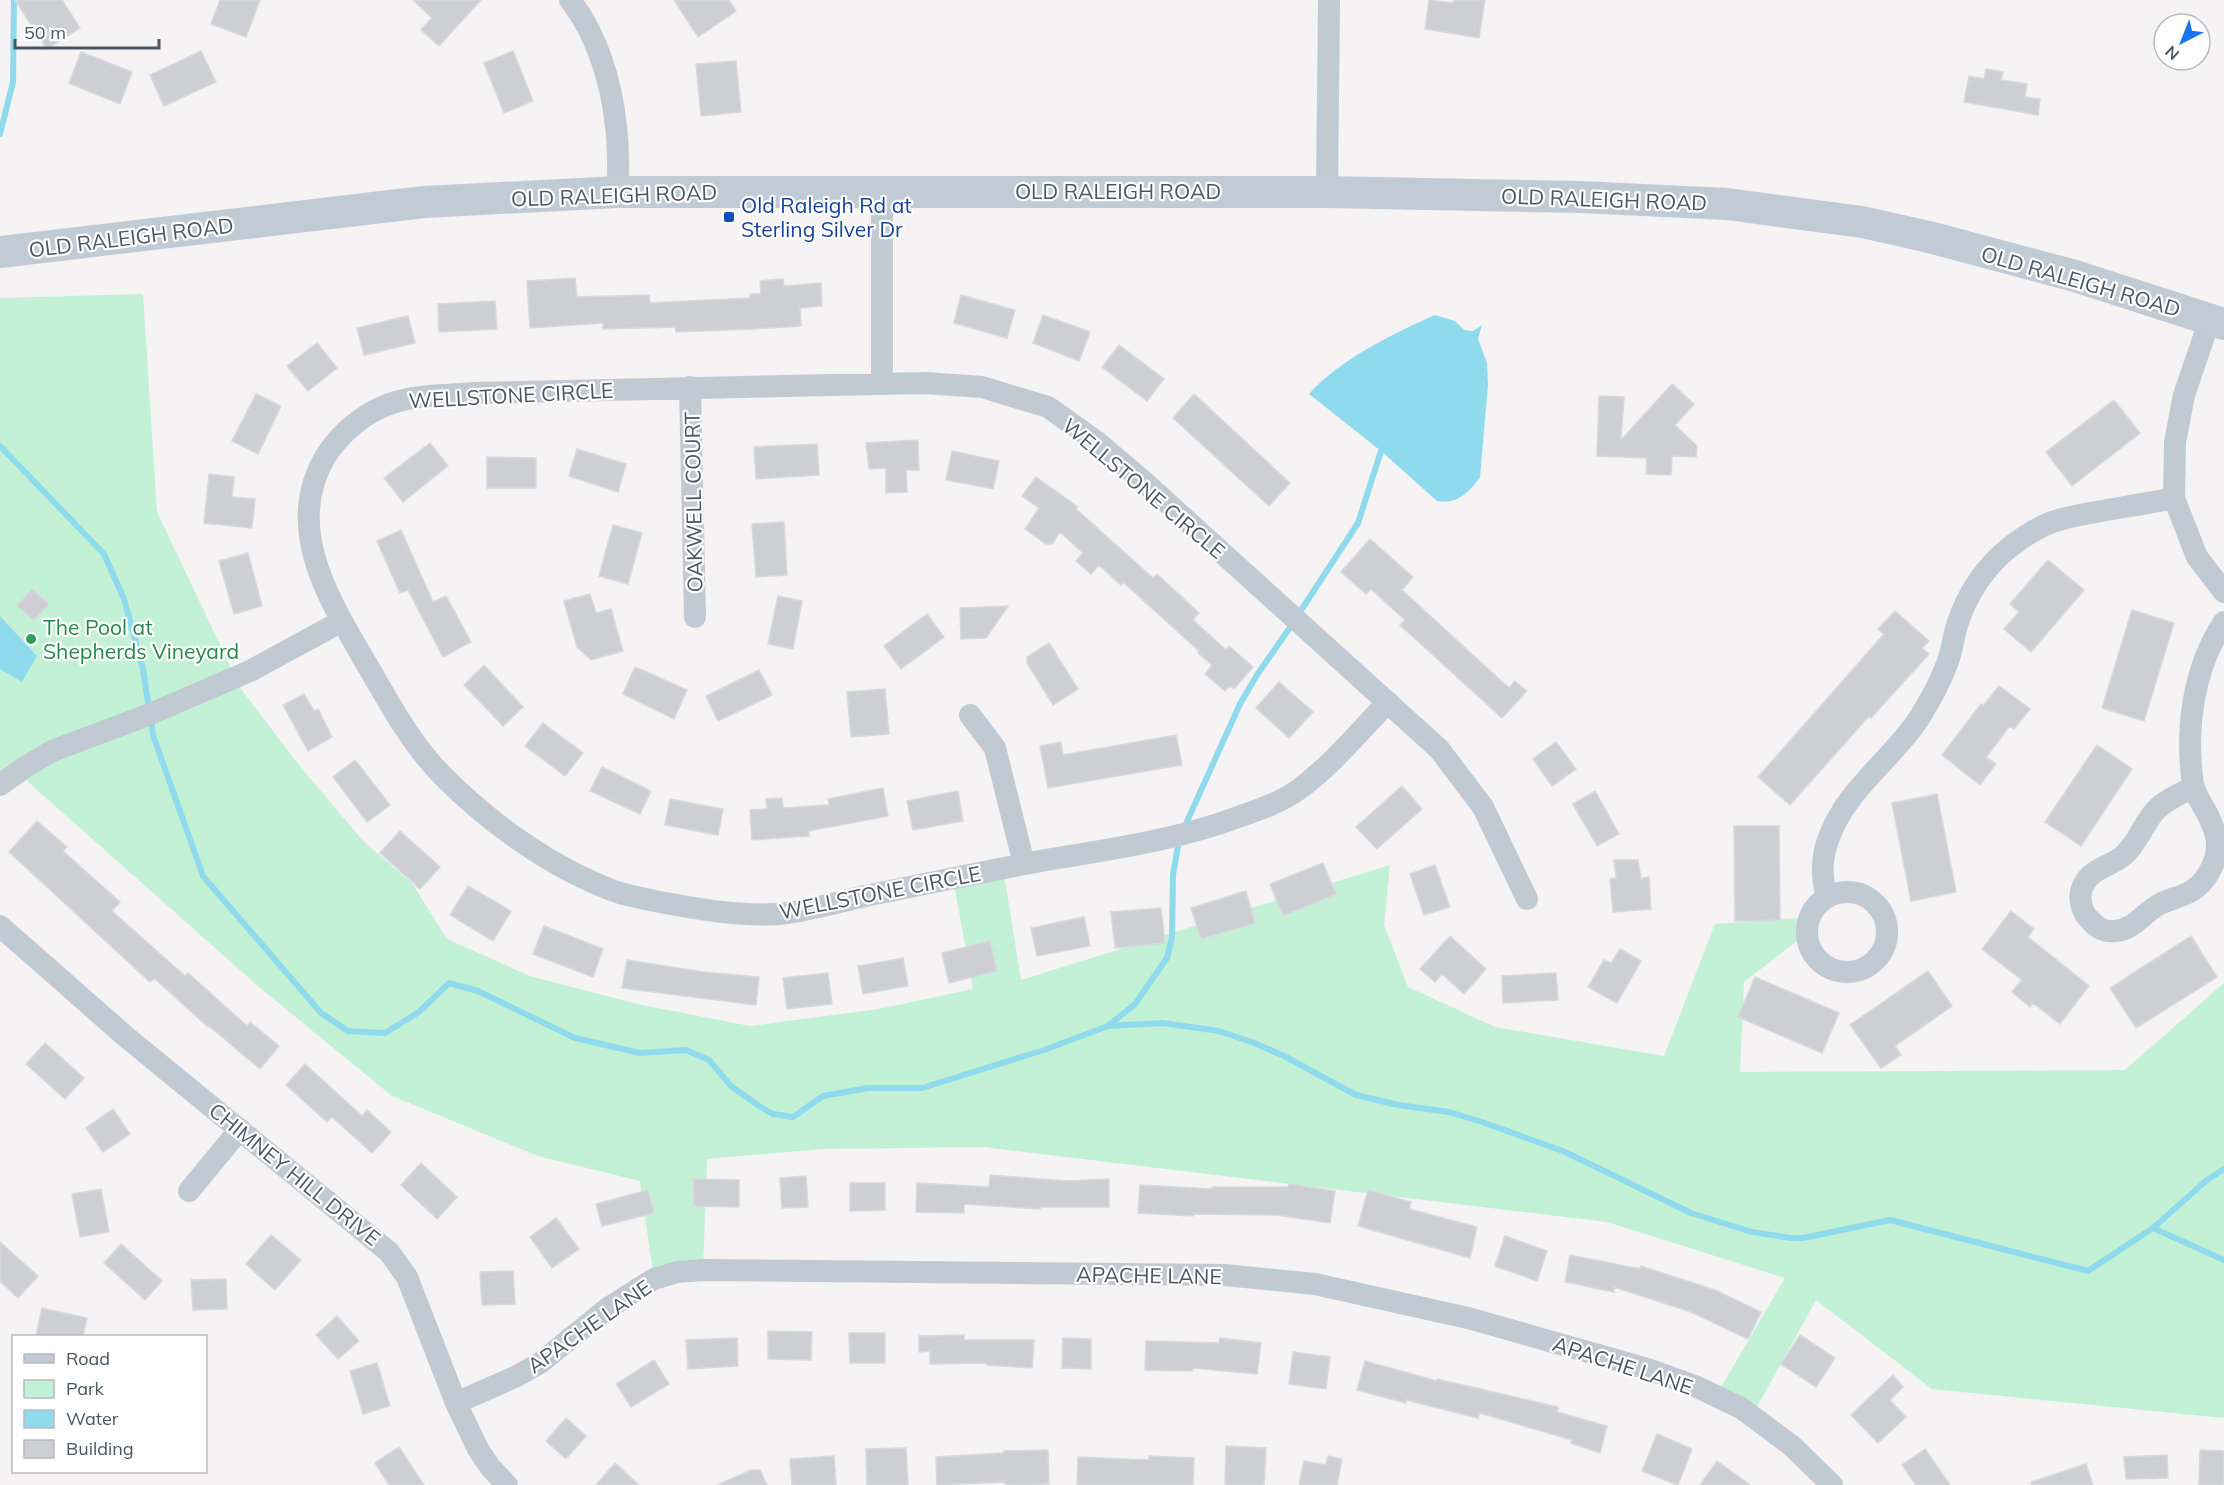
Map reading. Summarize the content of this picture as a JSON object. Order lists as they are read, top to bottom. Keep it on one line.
{"streets":{"main road":["OLD RALEIGH ROAD"],"street":["WELLSTONE CIRCLE","OAKWELL COURT","CHIMNEY HILL DRIVE","APACHE LANE"]},"crossings":[["WELLSTONE CIRCLE","OAKWELL COURT"],["CHIMNEY HILL DRIVE","APACHE LANE"]],"places":{"transit":["Old Raleigh Rd at Sterling Silver Dr"],"other":["The Pool at Shepherds Vineyard"]},"legend":["Road","Park","Water","Building"],"scale_bar":"50 m","north":"bottom left"}
